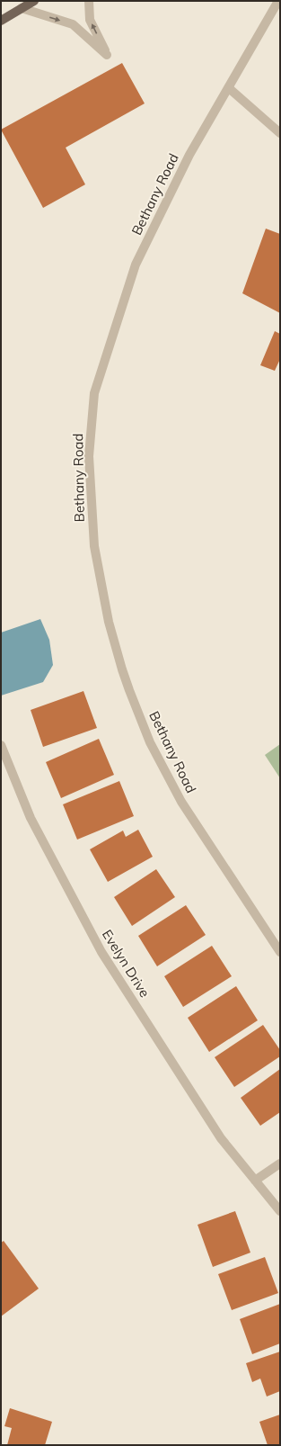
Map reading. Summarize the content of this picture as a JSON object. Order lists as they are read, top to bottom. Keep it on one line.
{"streets":{"street":["Bethany Road","Evelyn Drive"]}}
